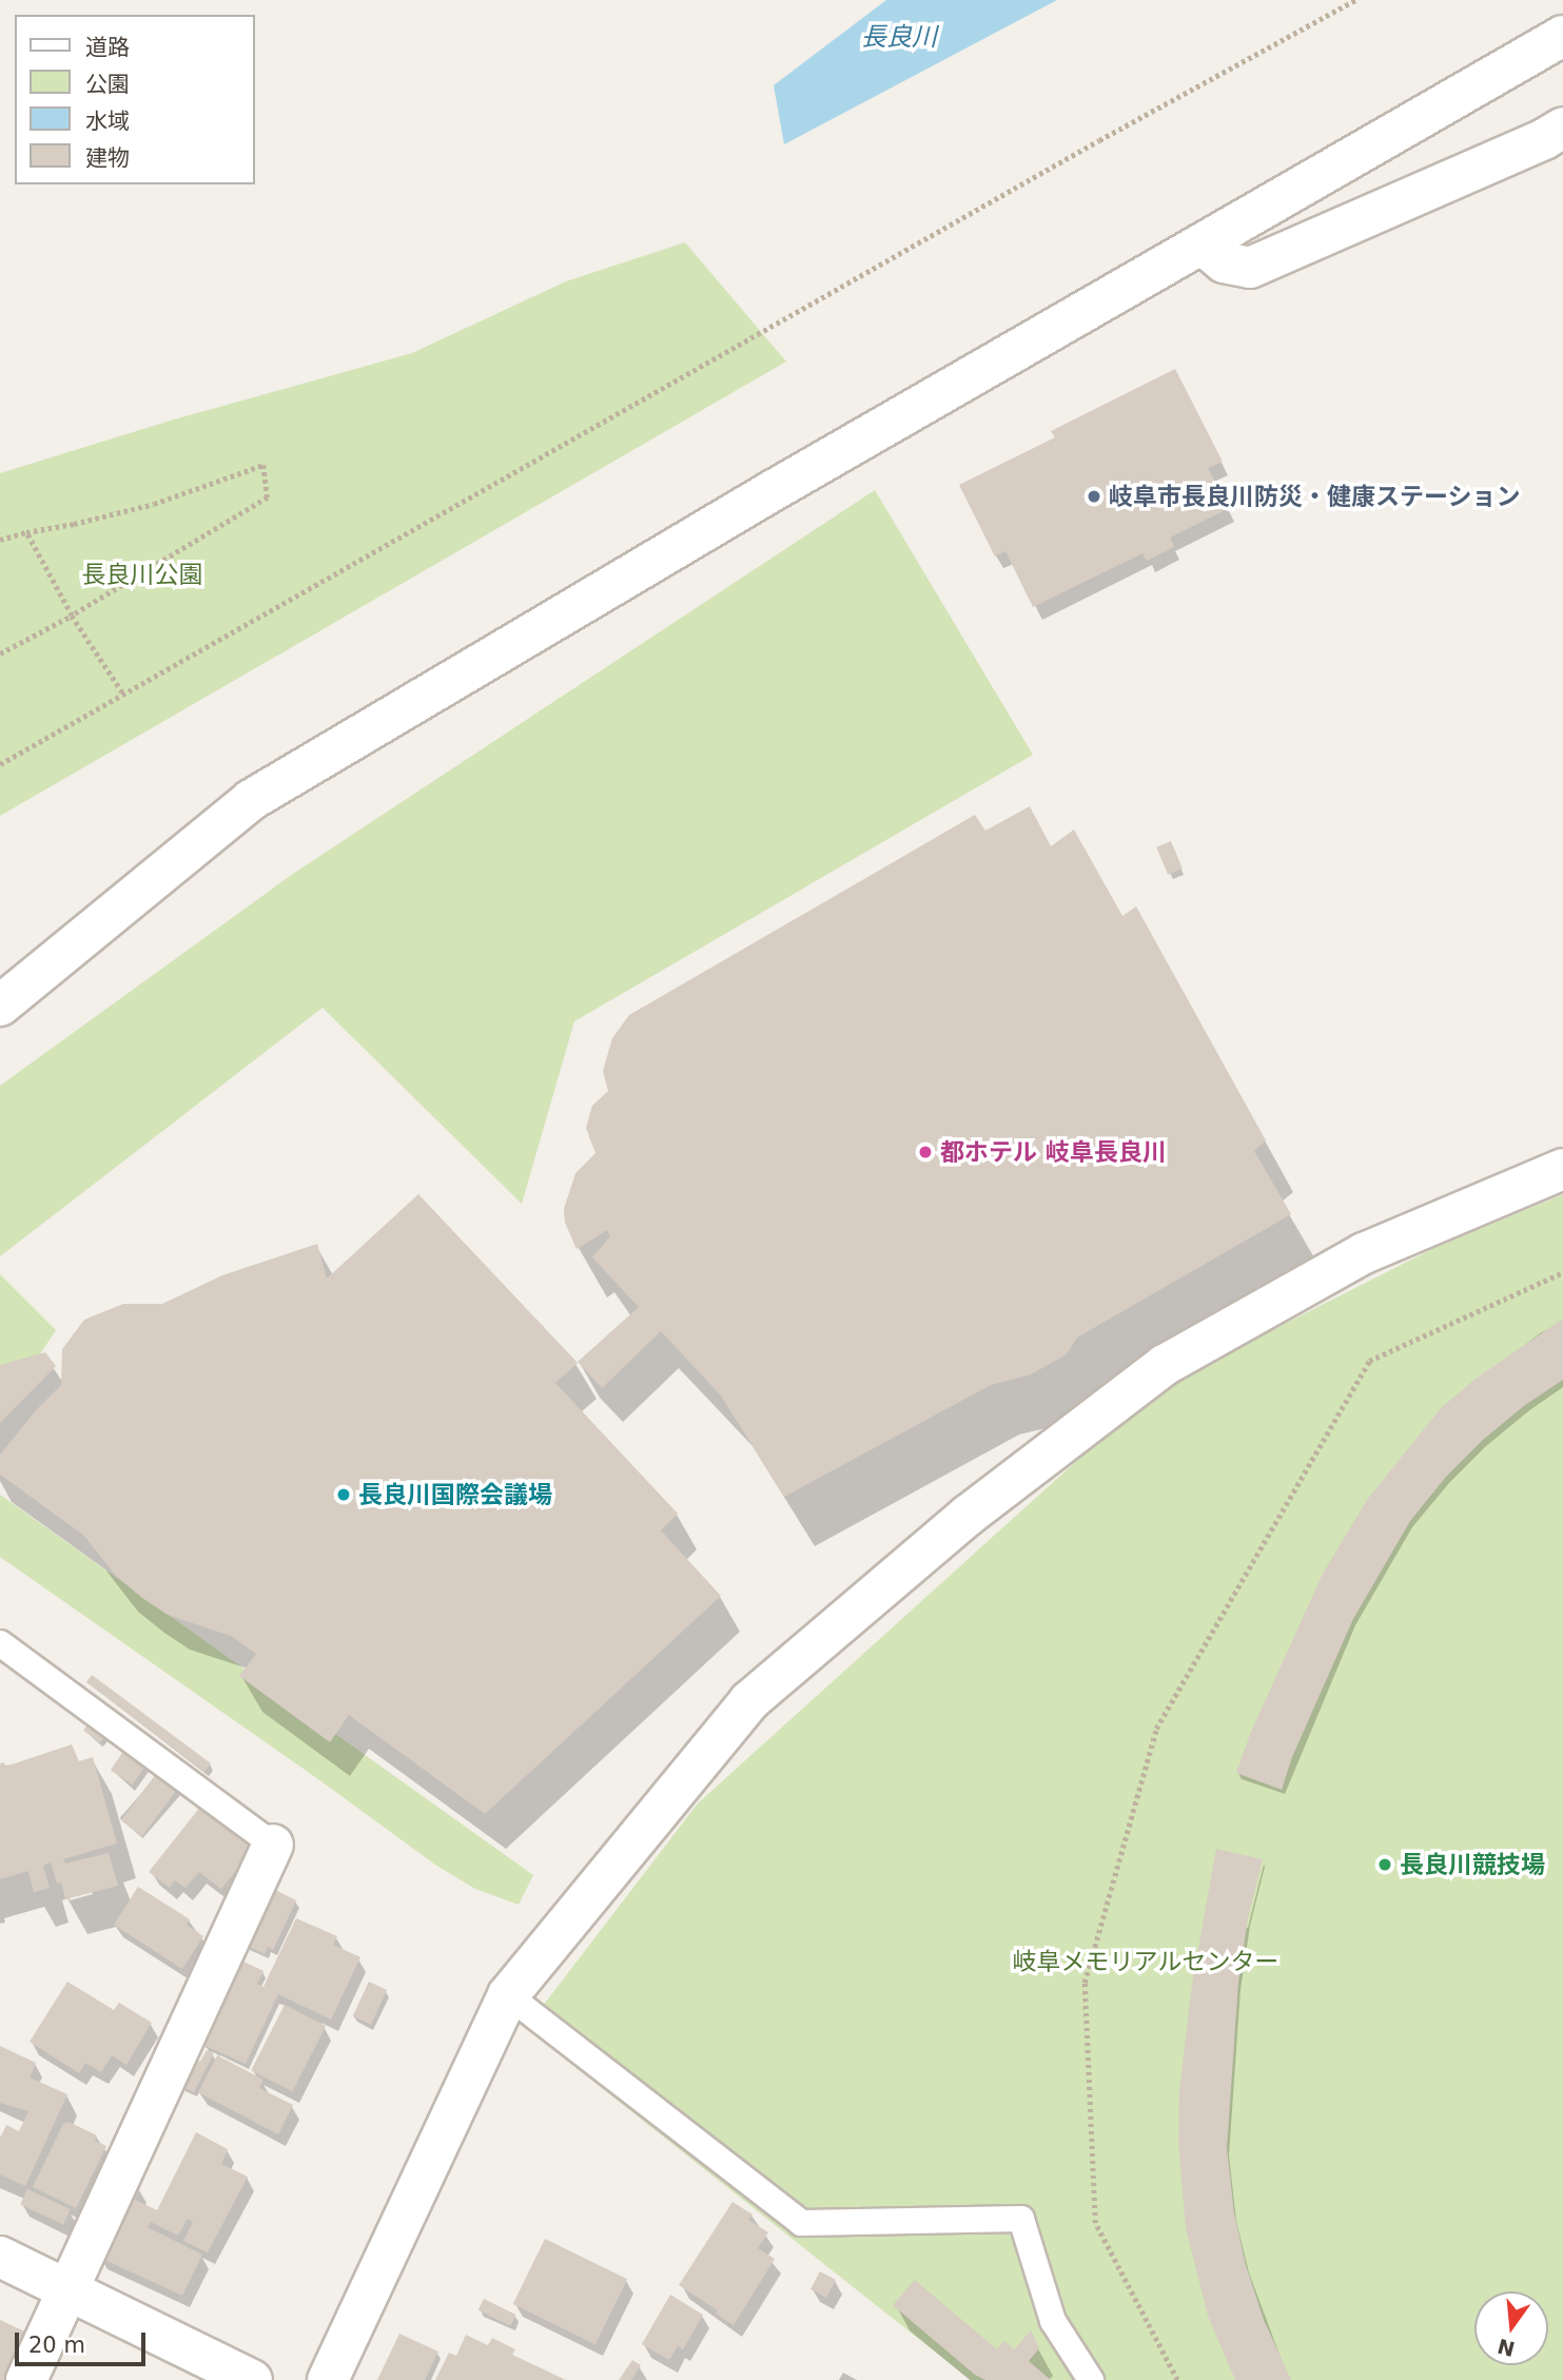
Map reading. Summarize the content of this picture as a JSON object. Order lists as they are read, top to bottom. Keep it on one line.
{"water":["長良川"],"parks":["長良川公園","岐阜メモリアルセンター"],"places":["岐阜市長良川防災・健康ステーション","都ホテル 岐阜長良川","長良川国際会議場","長良川競技場"],"legend":["道路","公園","水域","建物"],"scale_bar":"20 m","north":"bottom"}
